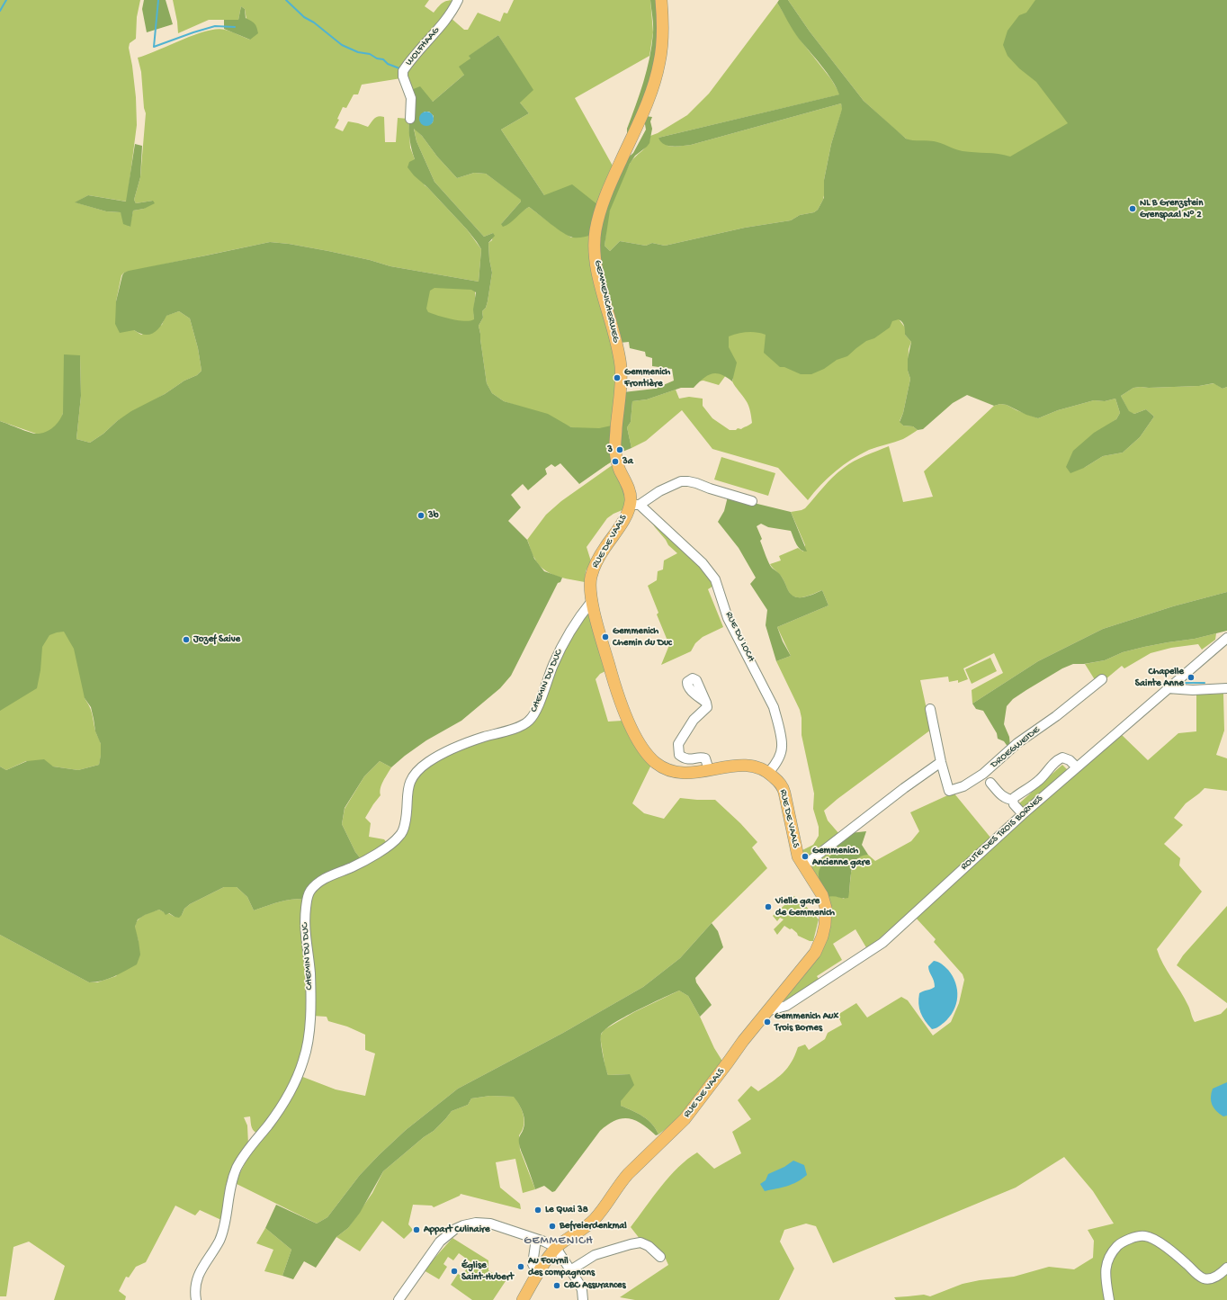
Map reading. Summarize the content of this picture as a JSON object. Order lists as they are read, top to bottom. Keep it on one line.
{"streets":{"main road":["GEMMENICHERWEG","RUE DE VAALS"],"street":["WOLFHAAG","RUE DU LOCH","CHEMIN DU DUC","DROEGWEIDE","ROUTE DES TROIS BORNES"]},"crossings":[["GEMMENICHERWEG","RUE DE VAALS"],["RUE DE VAALS","RUE DU LOCH"],["RUE DE VAALS","CHEMIN DU DUC"],["RUE DE VAALS","ROUTE DES TROIS BORNES"]],"districts":["GEMMENICH"],"places":["NL B Grenzstein Grenspaal N° 2","Gemmenich Frontière","3","3a","3b","Gemmenich Chemin du Duc","Jozef Saive","Chapelle Sainte Anne","Gemmenich Ancienne gare","Vielle gare de Gemmenich","Gemmenich Aux Trois Bornes","Le Quai 38","Befreierdenkmal","Appart Culinaire","Au Fournil des compagnons","Église Saint-Hubert","CBC Assurances"]}
